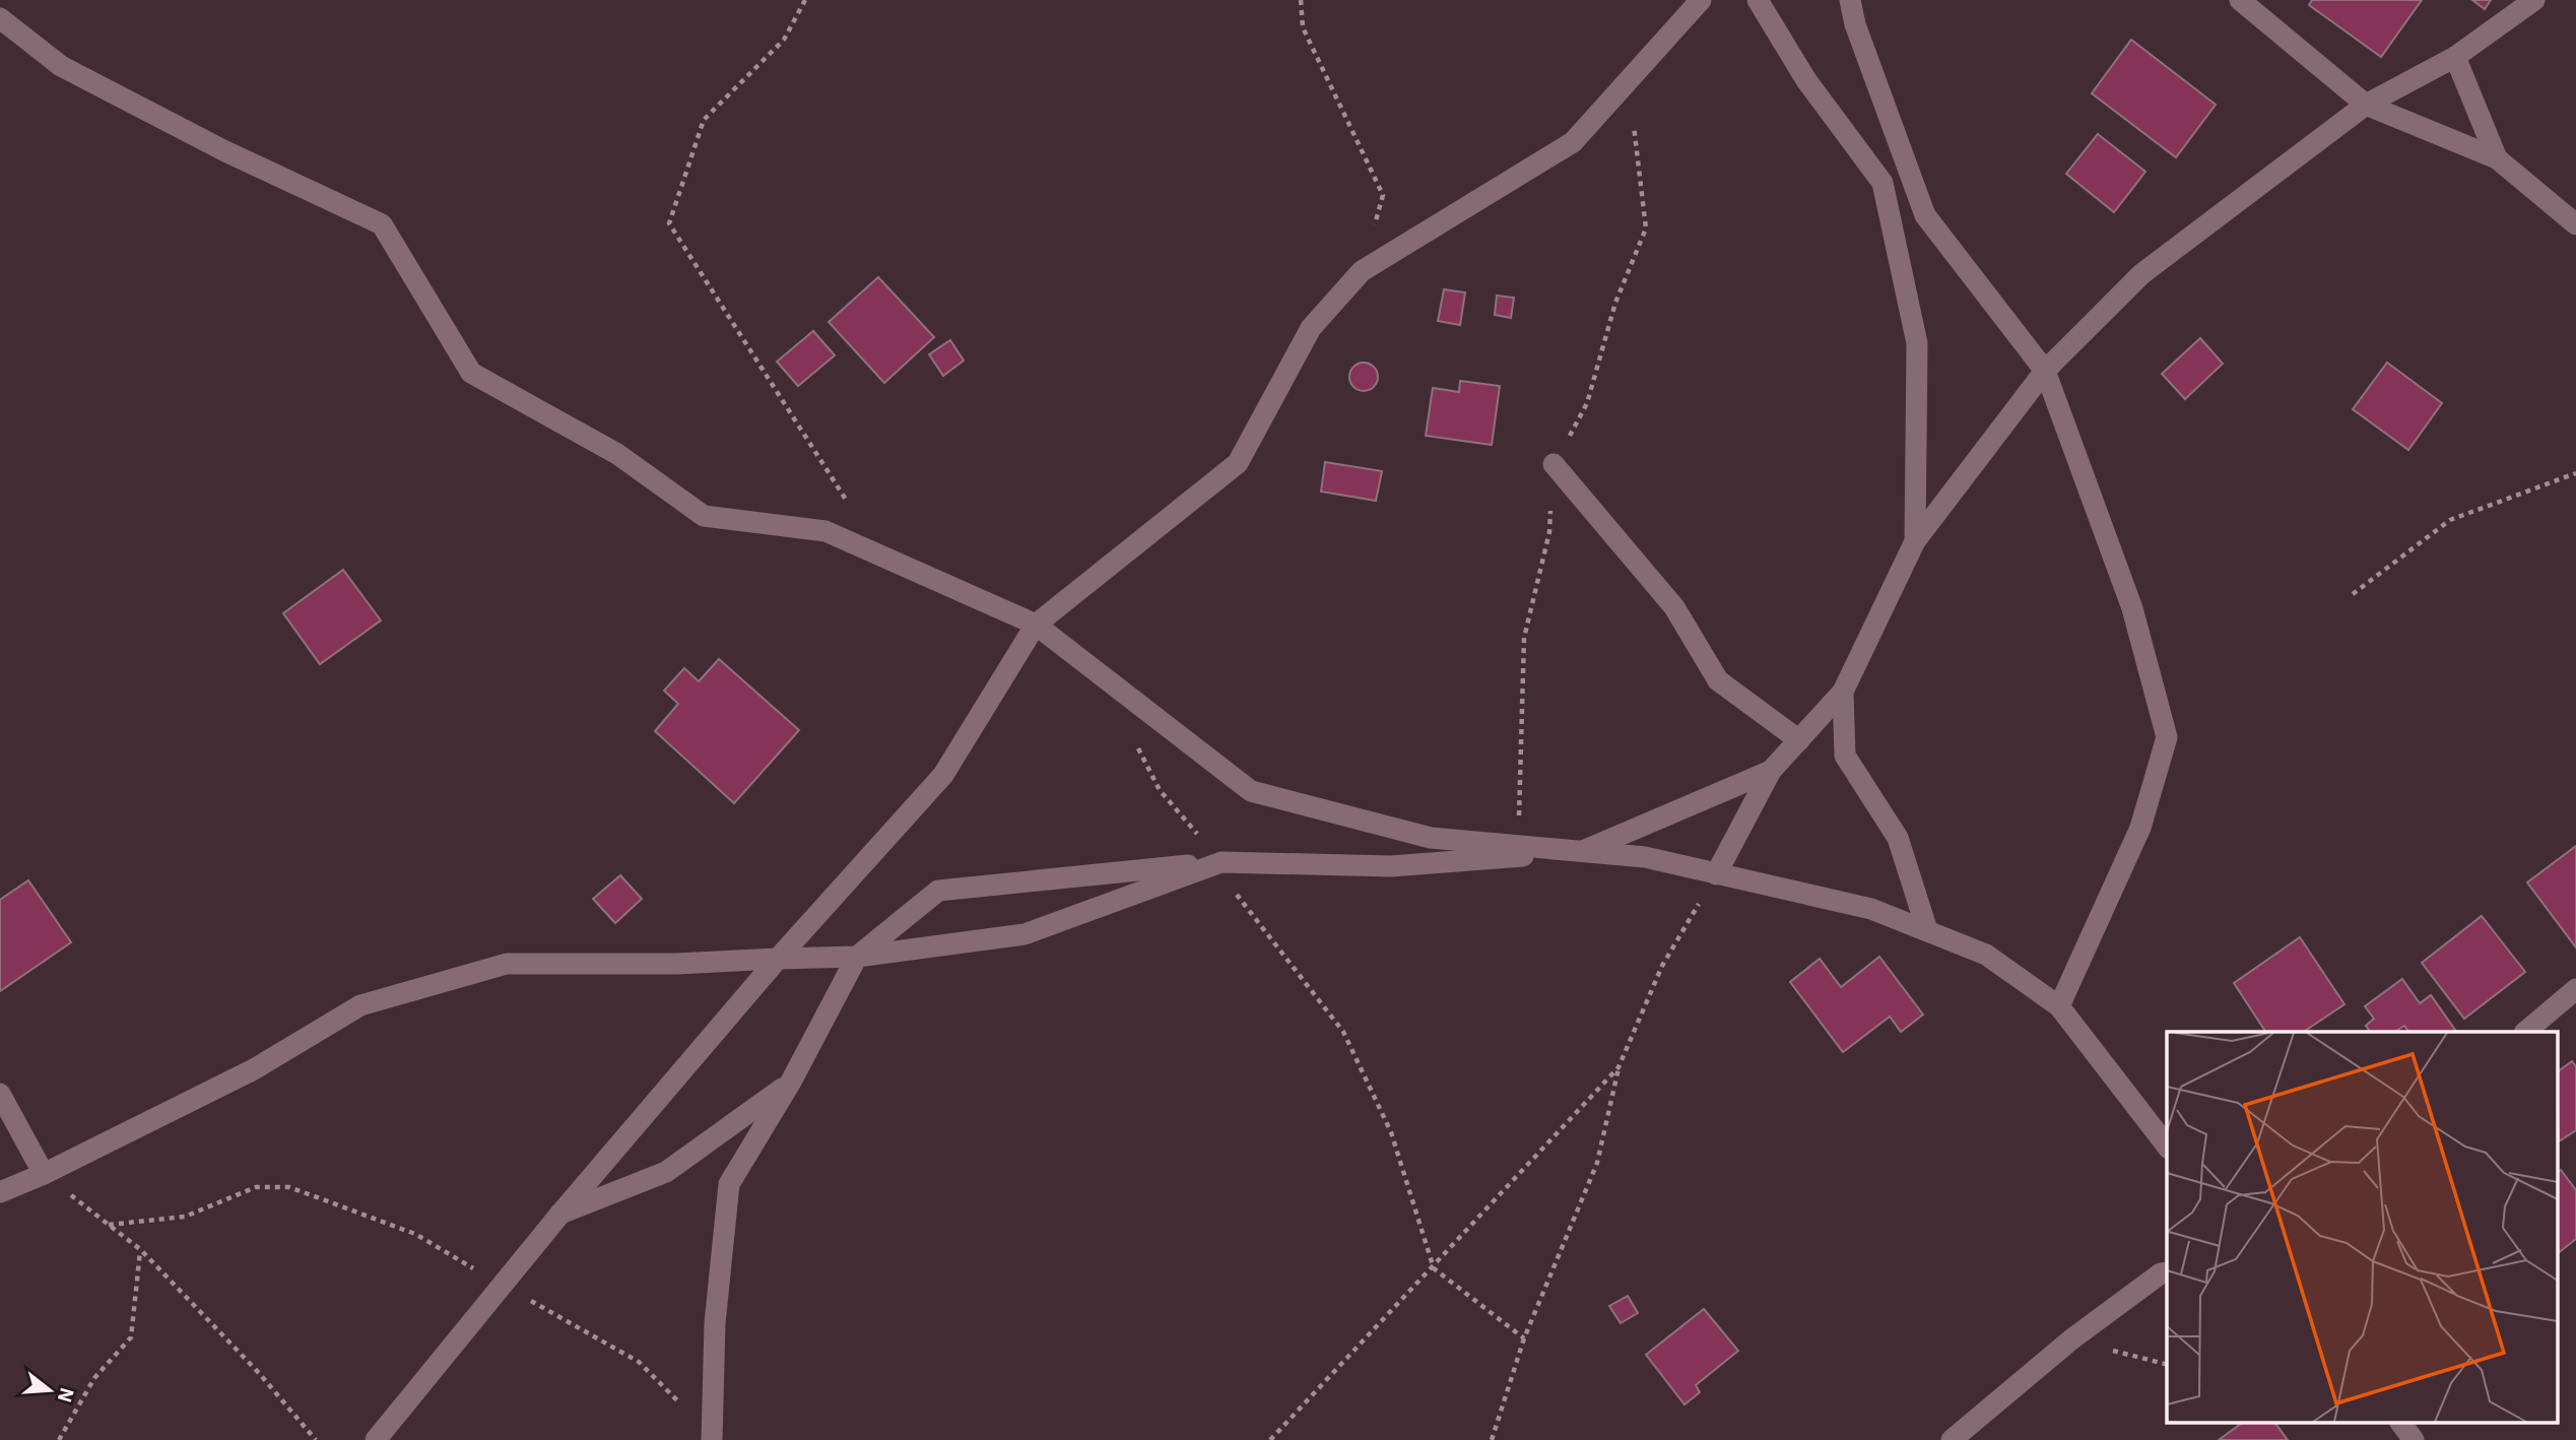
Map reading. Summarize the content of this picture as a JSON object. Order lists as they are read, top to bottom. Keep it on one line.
{"north":"right"}
